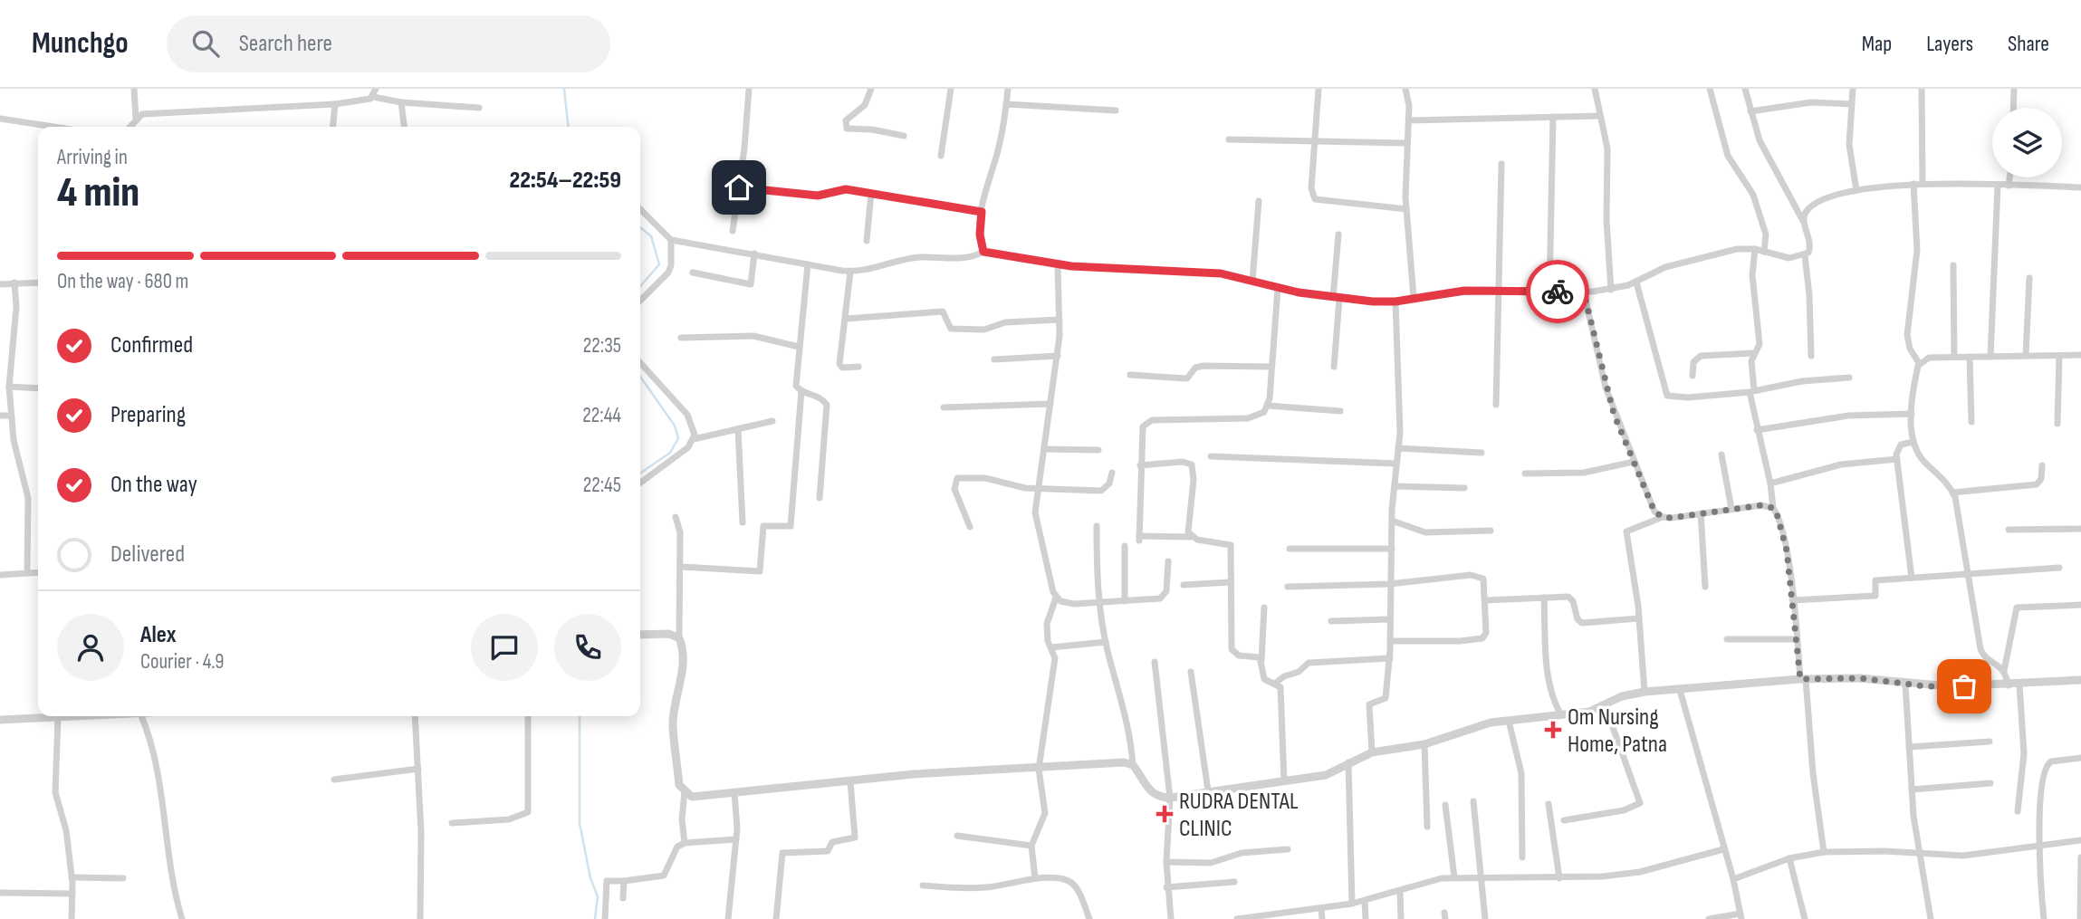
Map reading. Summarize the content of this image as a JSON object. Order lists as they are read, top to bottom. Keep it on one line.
{"places":{"health":["Om Nursing Home, Patna","RUDRA DENTAL CLINIC"]},"page":{"header":"Munchgo","search":"Search here","nav":["Map","Layers","Share"],"heading":["4 min","Arriving in","22:54–22:59"],"panel":["Alex","Courier · 4.9"],"bar":"On the way · 680 m","list":[["Confirmed","22:35"],["Preparing","22:44"],["On the way","22:45"],"Delivered"]}}
